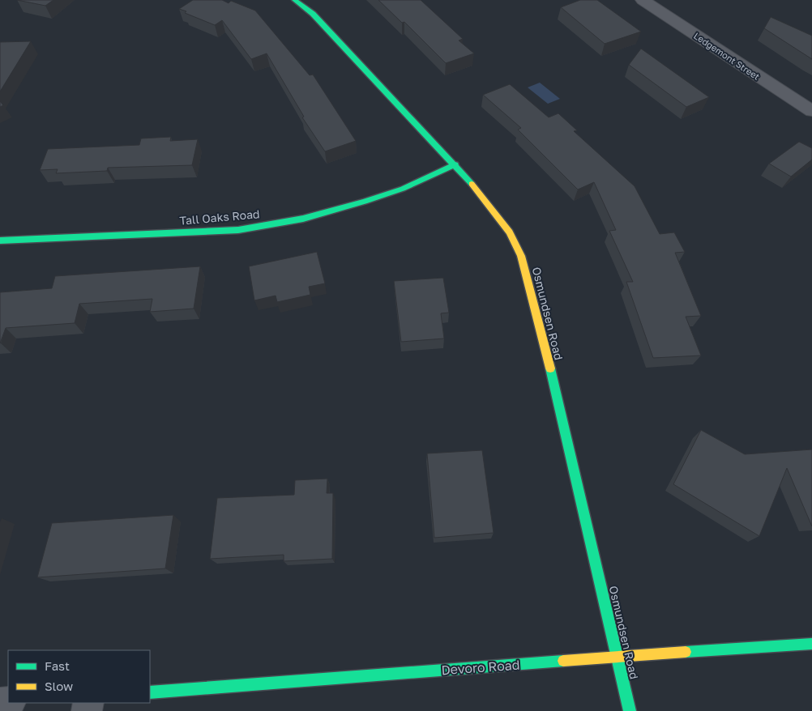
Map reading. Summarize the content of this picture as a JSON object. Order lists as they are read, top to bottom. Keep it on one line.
{"streets":{"street":["Ledgemont Street","Tall Oaks Road","Osmundsen Road","Devoro Road"]},"crossings":[["Tall Oaks Road","Osmundsen Road"],["Osmundsen Road","Devoro Road"]],"legend":["Fast","Slow"]}
